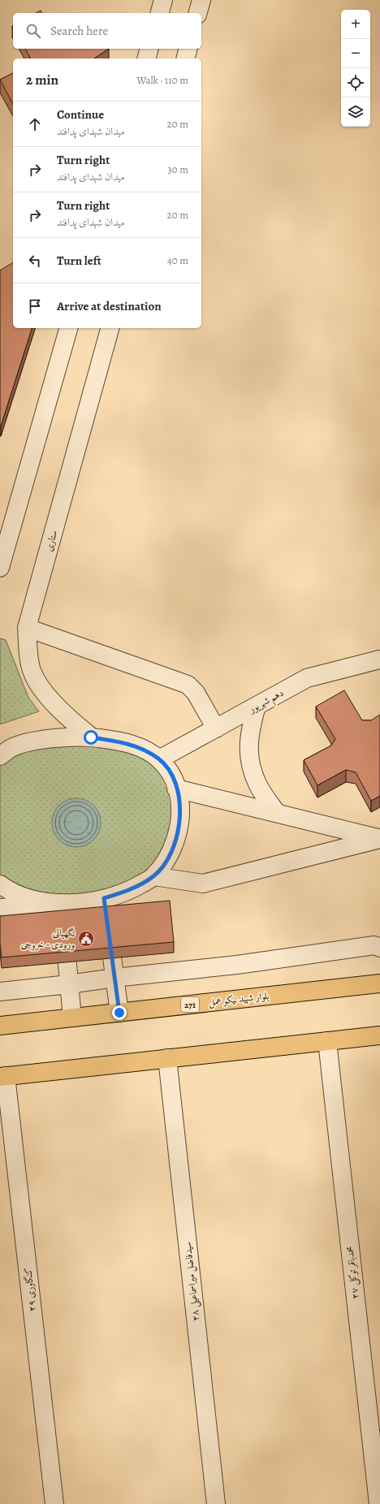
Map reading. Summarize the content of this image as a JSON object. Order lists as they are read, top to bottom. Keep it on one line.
{"streets":{"main road":["بلوار شهید نیکو عمل","271"],"street":["ستاری","دهم شهریور","محمدباقر توکلی ۲۷","سیدفاضل میراسماعیلی ۲۸","کنگاوری ۲۹"]},"places":{"public building":["نگهبانی ورودی - خروجی"]},"page":{"map_buttons":["+","−"],"search":"Search here","heading":["2 min","Walk · 110 m"],"list":[["Continue","میدان شهدای پدافند","20 m"],["Turn right","میدان شهدای پدافند","30 m"],["Turn right","میدان شهدای پدافند","20 m"],["Turn left","40 m"],"Arrive at destination"]}}
